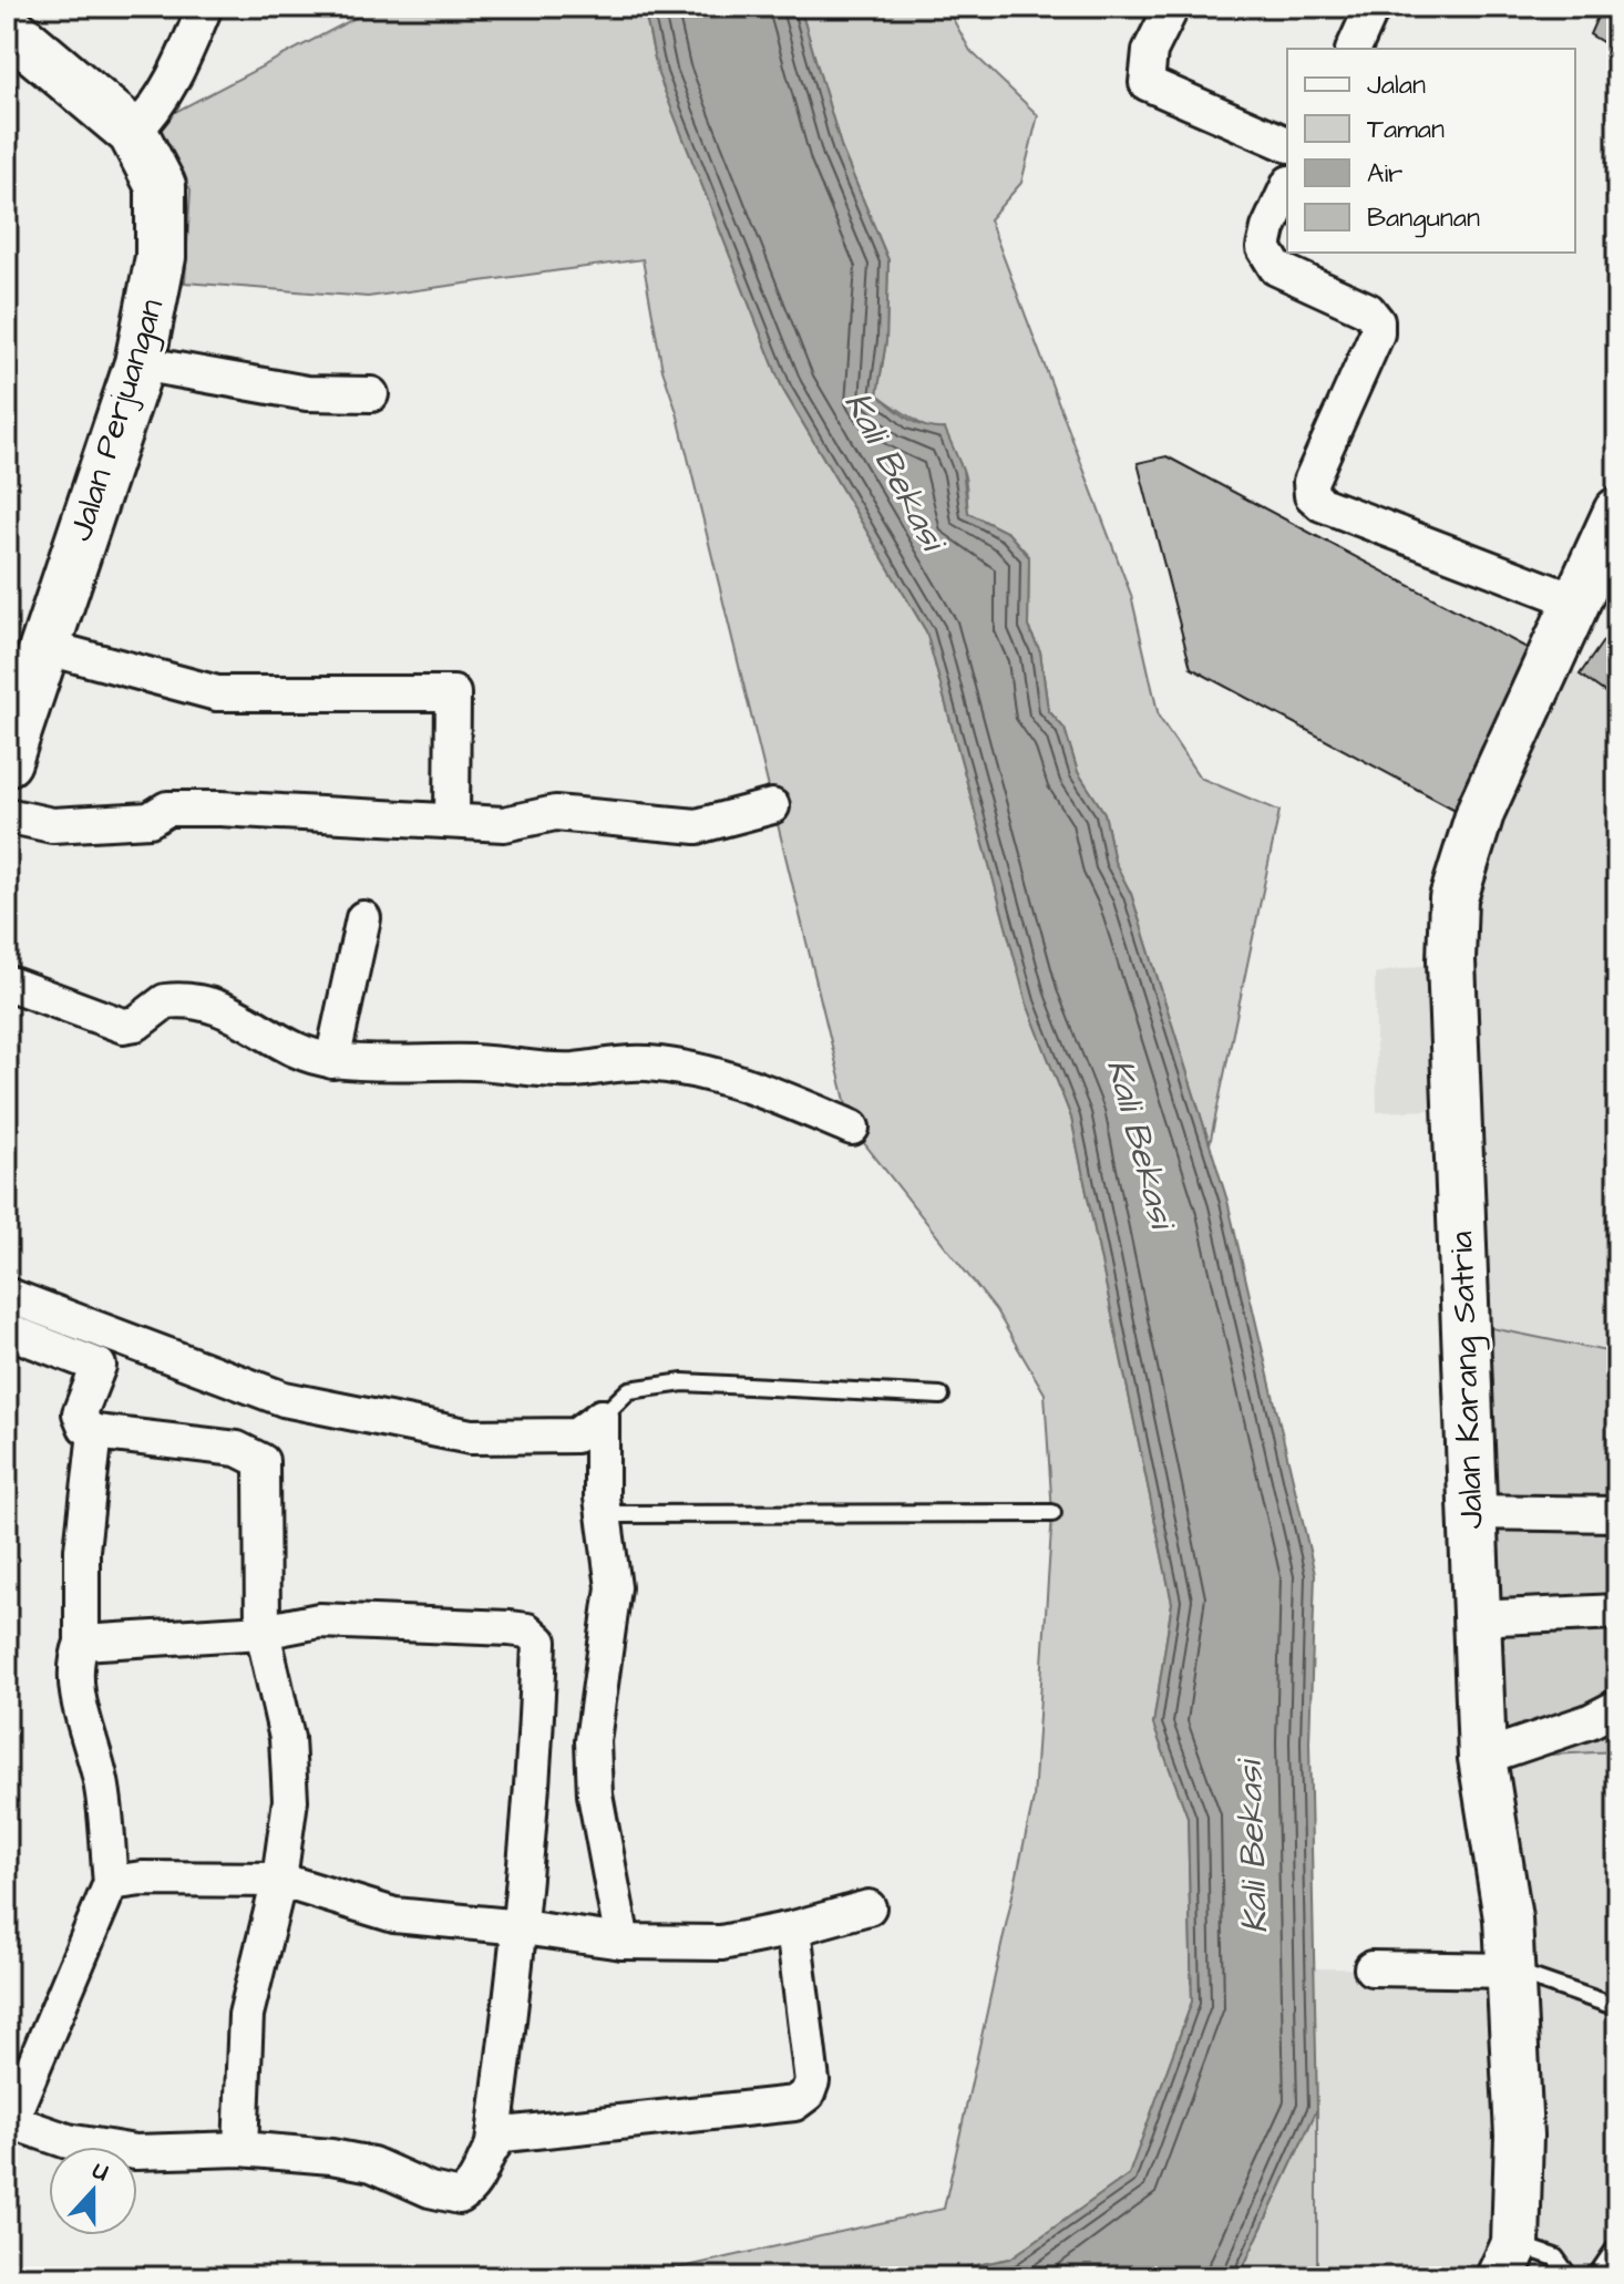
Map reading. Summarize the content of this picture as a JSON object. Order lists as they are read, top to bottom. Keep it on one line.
{"streets":{"main road":["Jalan Perjuangan"],"street":["Jalan Karang Satria"]},"water":["Kali Bekasi"],"legend":["Jalan","Taman","Air","Bangunan"],"north":"top"}
